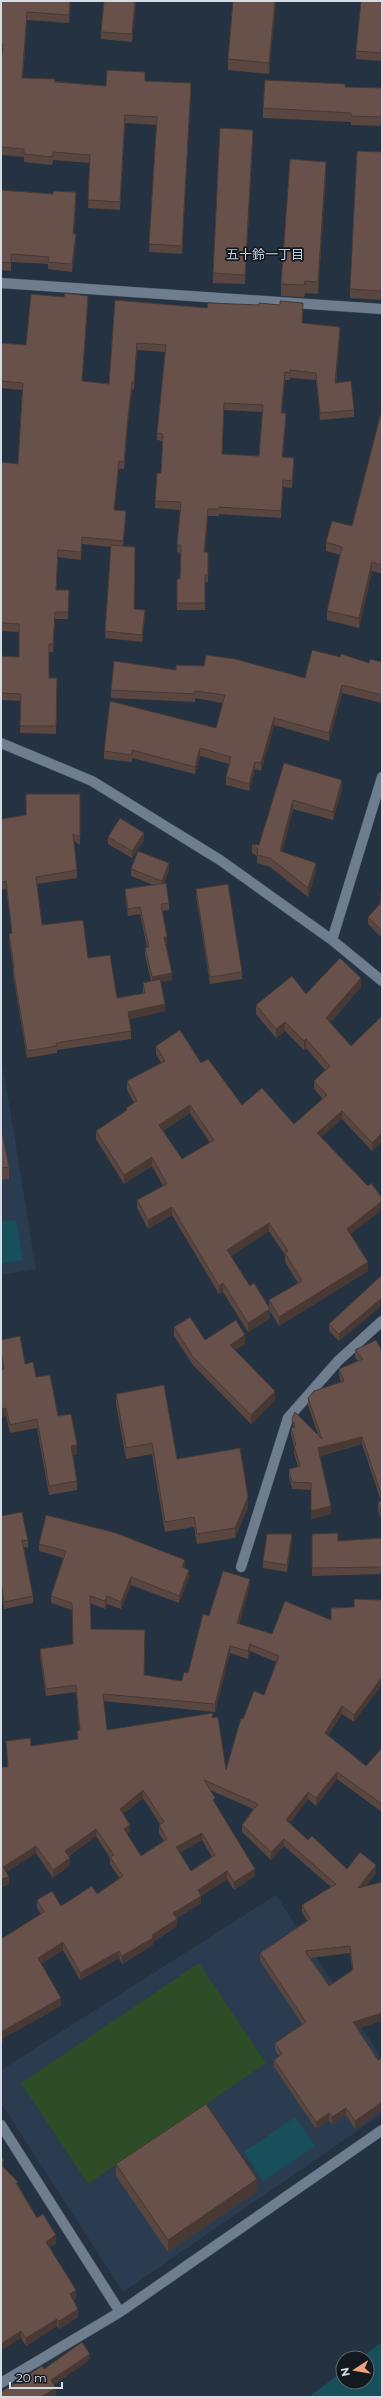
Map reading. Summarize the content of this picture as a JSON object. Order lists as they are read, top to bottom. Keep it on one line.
{"districts":["五十鈴一丁目"],"scale_bar":"20 m","north":"left"}
